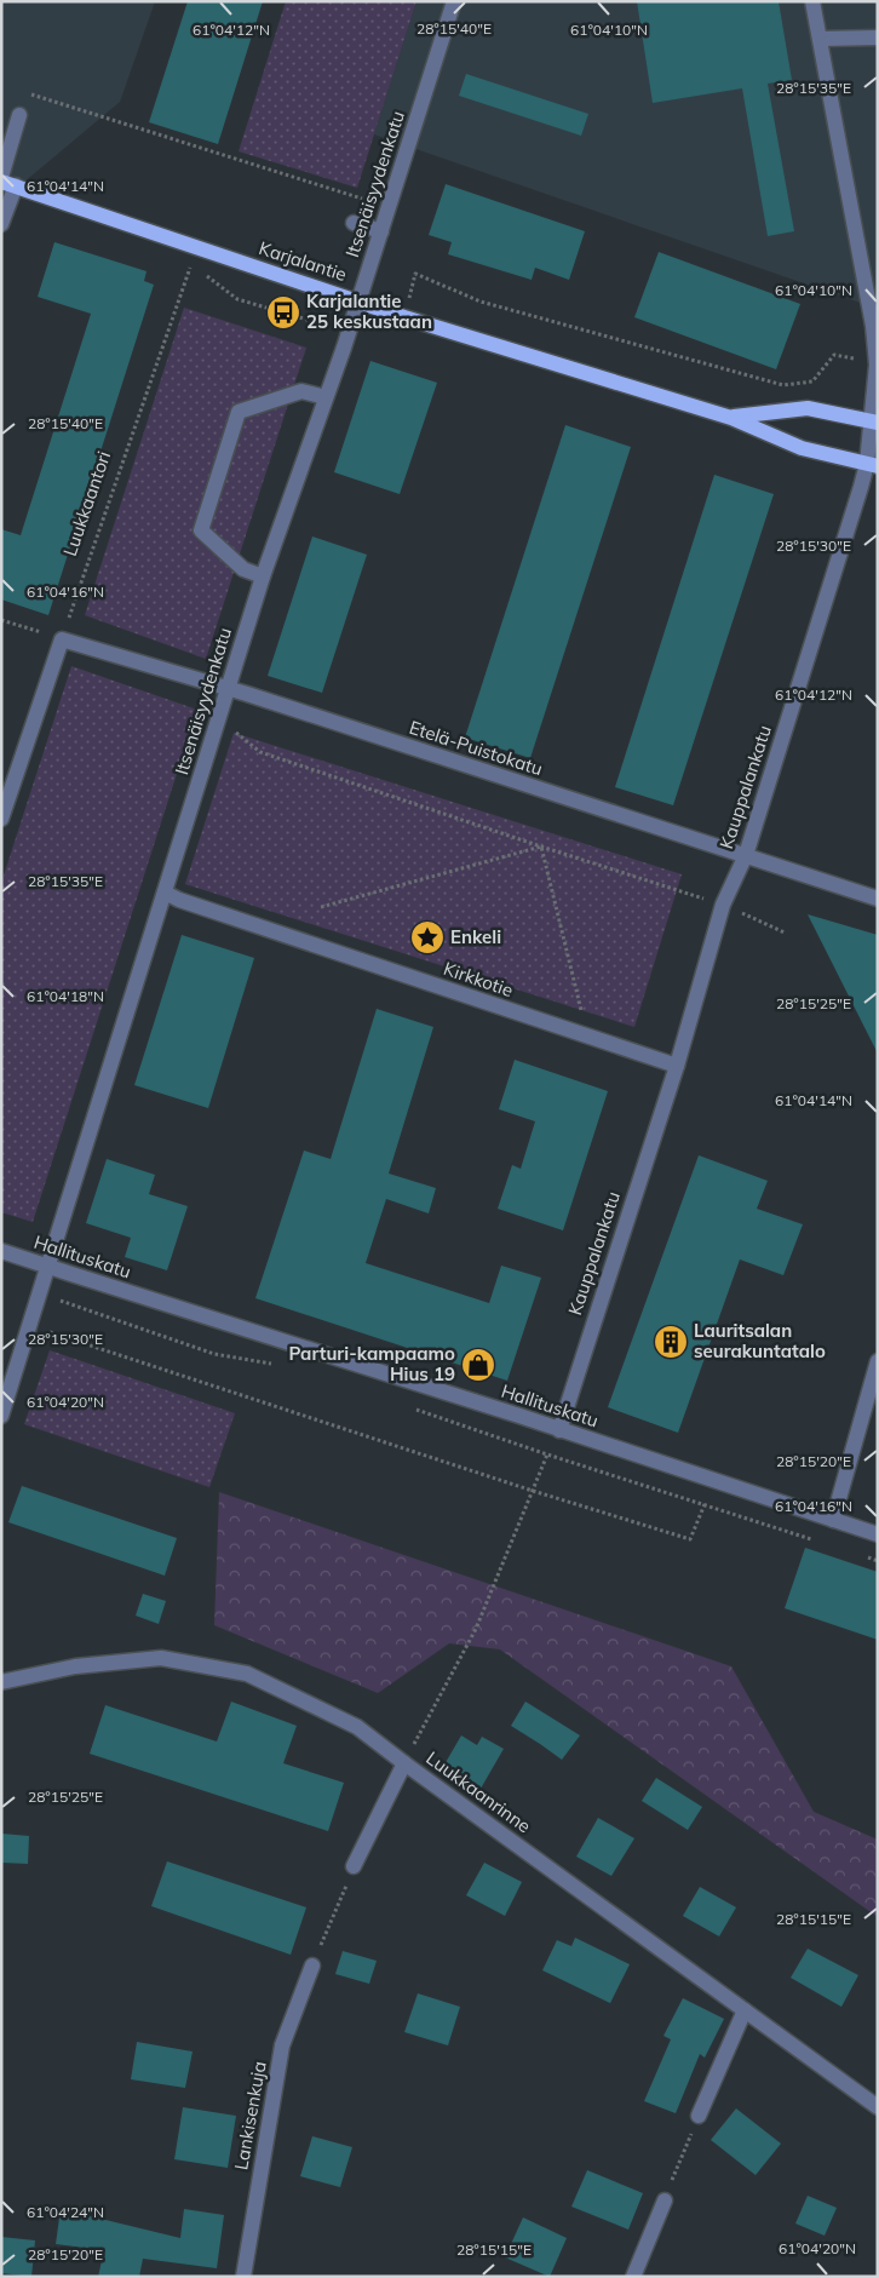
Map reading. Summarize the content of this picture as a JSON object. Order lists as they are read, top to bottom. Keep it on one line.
{"streets":{"main road":["Karjalantie"],"street":["Itsenäisyydenkatu","Etelä-Puistokatu","Kauppalankatu","Kirkkotie","Hallituskatu","Luukkaanrinne","Lankisenkuja"],"path":["Luukkaantori"]},"crossings":[["Itsenäisyydenkatu","Karjalantie"],["Itsenäisyydenkatu","Etelä-Puistokatu"],["Itsenäisyydenkatu","Kirkkotie"],["Itsenäisyydenkatu","Hallituskatu"],["Karjalantie","Kauppalankatu"],["Etelä-Puistokatu","Kauppalankatu"],["Kauppalankatu","Kirkkotie"],["Kauppalankatu","Hallituskatu"]],"places":{"bus stop":["Karjalantie 25 keskustaan"],"place":["Enkeli"],"building":["Lauritsalan seurakuntatalo"],"shop":["Parturi-kampaamo Hius 19"]},"coordinates":["28°15'40\"E","61°04'12\"N","61°04'10\"N","28°15'35\"E","61°04'14\"N","28°15'30\"E","61°04'16\"N","61°04'18\"N","28°15'25\"E","61°04'20\"N","28°15'20\"E","28°15'15\"E","61°04'24\"N"]}
